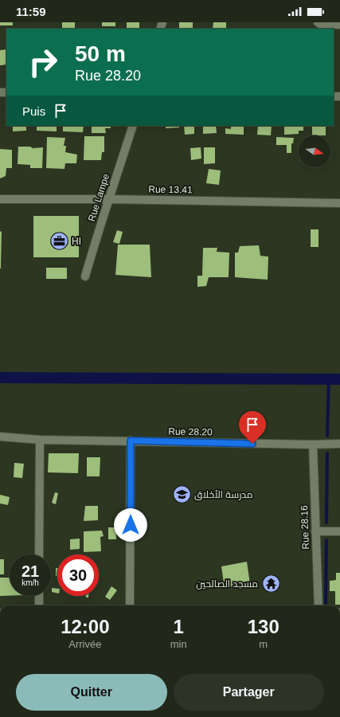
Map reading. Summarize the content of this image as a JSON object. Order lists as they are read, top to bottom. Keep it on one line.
{"streets":{"street":["Rue 13.41","Rue Lampe","Rue 28.20","Rue 28.16"]},"crossings":[["Rue 13.41","Rue Lampe"],["Rue 28.20","Rue 28.16"]],"places":{"office":["HI"],"school or university":["مدرسة الأخلاق"],"temple":["مسجد الصالحين"]},"north":"right","page":{"status":"11:59","turn":["50 m","Rue 28.20"],"then":"Puis","speed":"21 km/h","limit":"30","eta":["12:00","Arrivée","1","min","130","m"],"buttons":["Quitter","Partager"]}}
